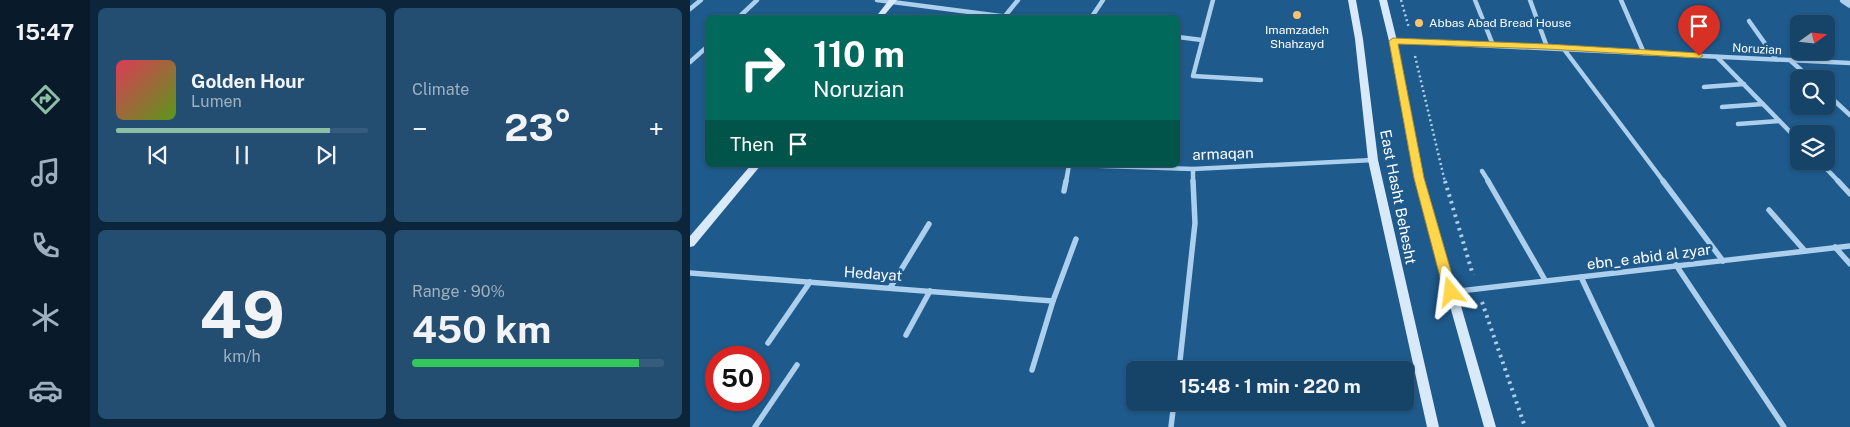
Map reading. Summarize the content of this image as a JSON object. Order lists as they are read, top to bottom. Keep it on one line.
{"streets":{"main road":["East Hasht Behesht"],"street":["Noruzian","armaqan","ebn_e abid al zyar","Hedayat"]},"crossings":[["Noruzian","East Hasht Behesht"],["armaqan","East Hasht Behesht"],["East Hasht Behesht","ebn_e abid al zyar"]],"places":["Imamzadeh Shahzayd","Abbas Abad Bread House"],"north":"right","page":{"tabs":"15:47","tile":["Climate",["49","km/h"],["Range · 90%","450 km"]],"turn":["110 m","Noruzian"],"song":["Golden Hour","Lumen"],"heat":["−","23°","+"],"then":"Then","limit":"50","trip":"15:48 · 1 min · 220 m"}}
